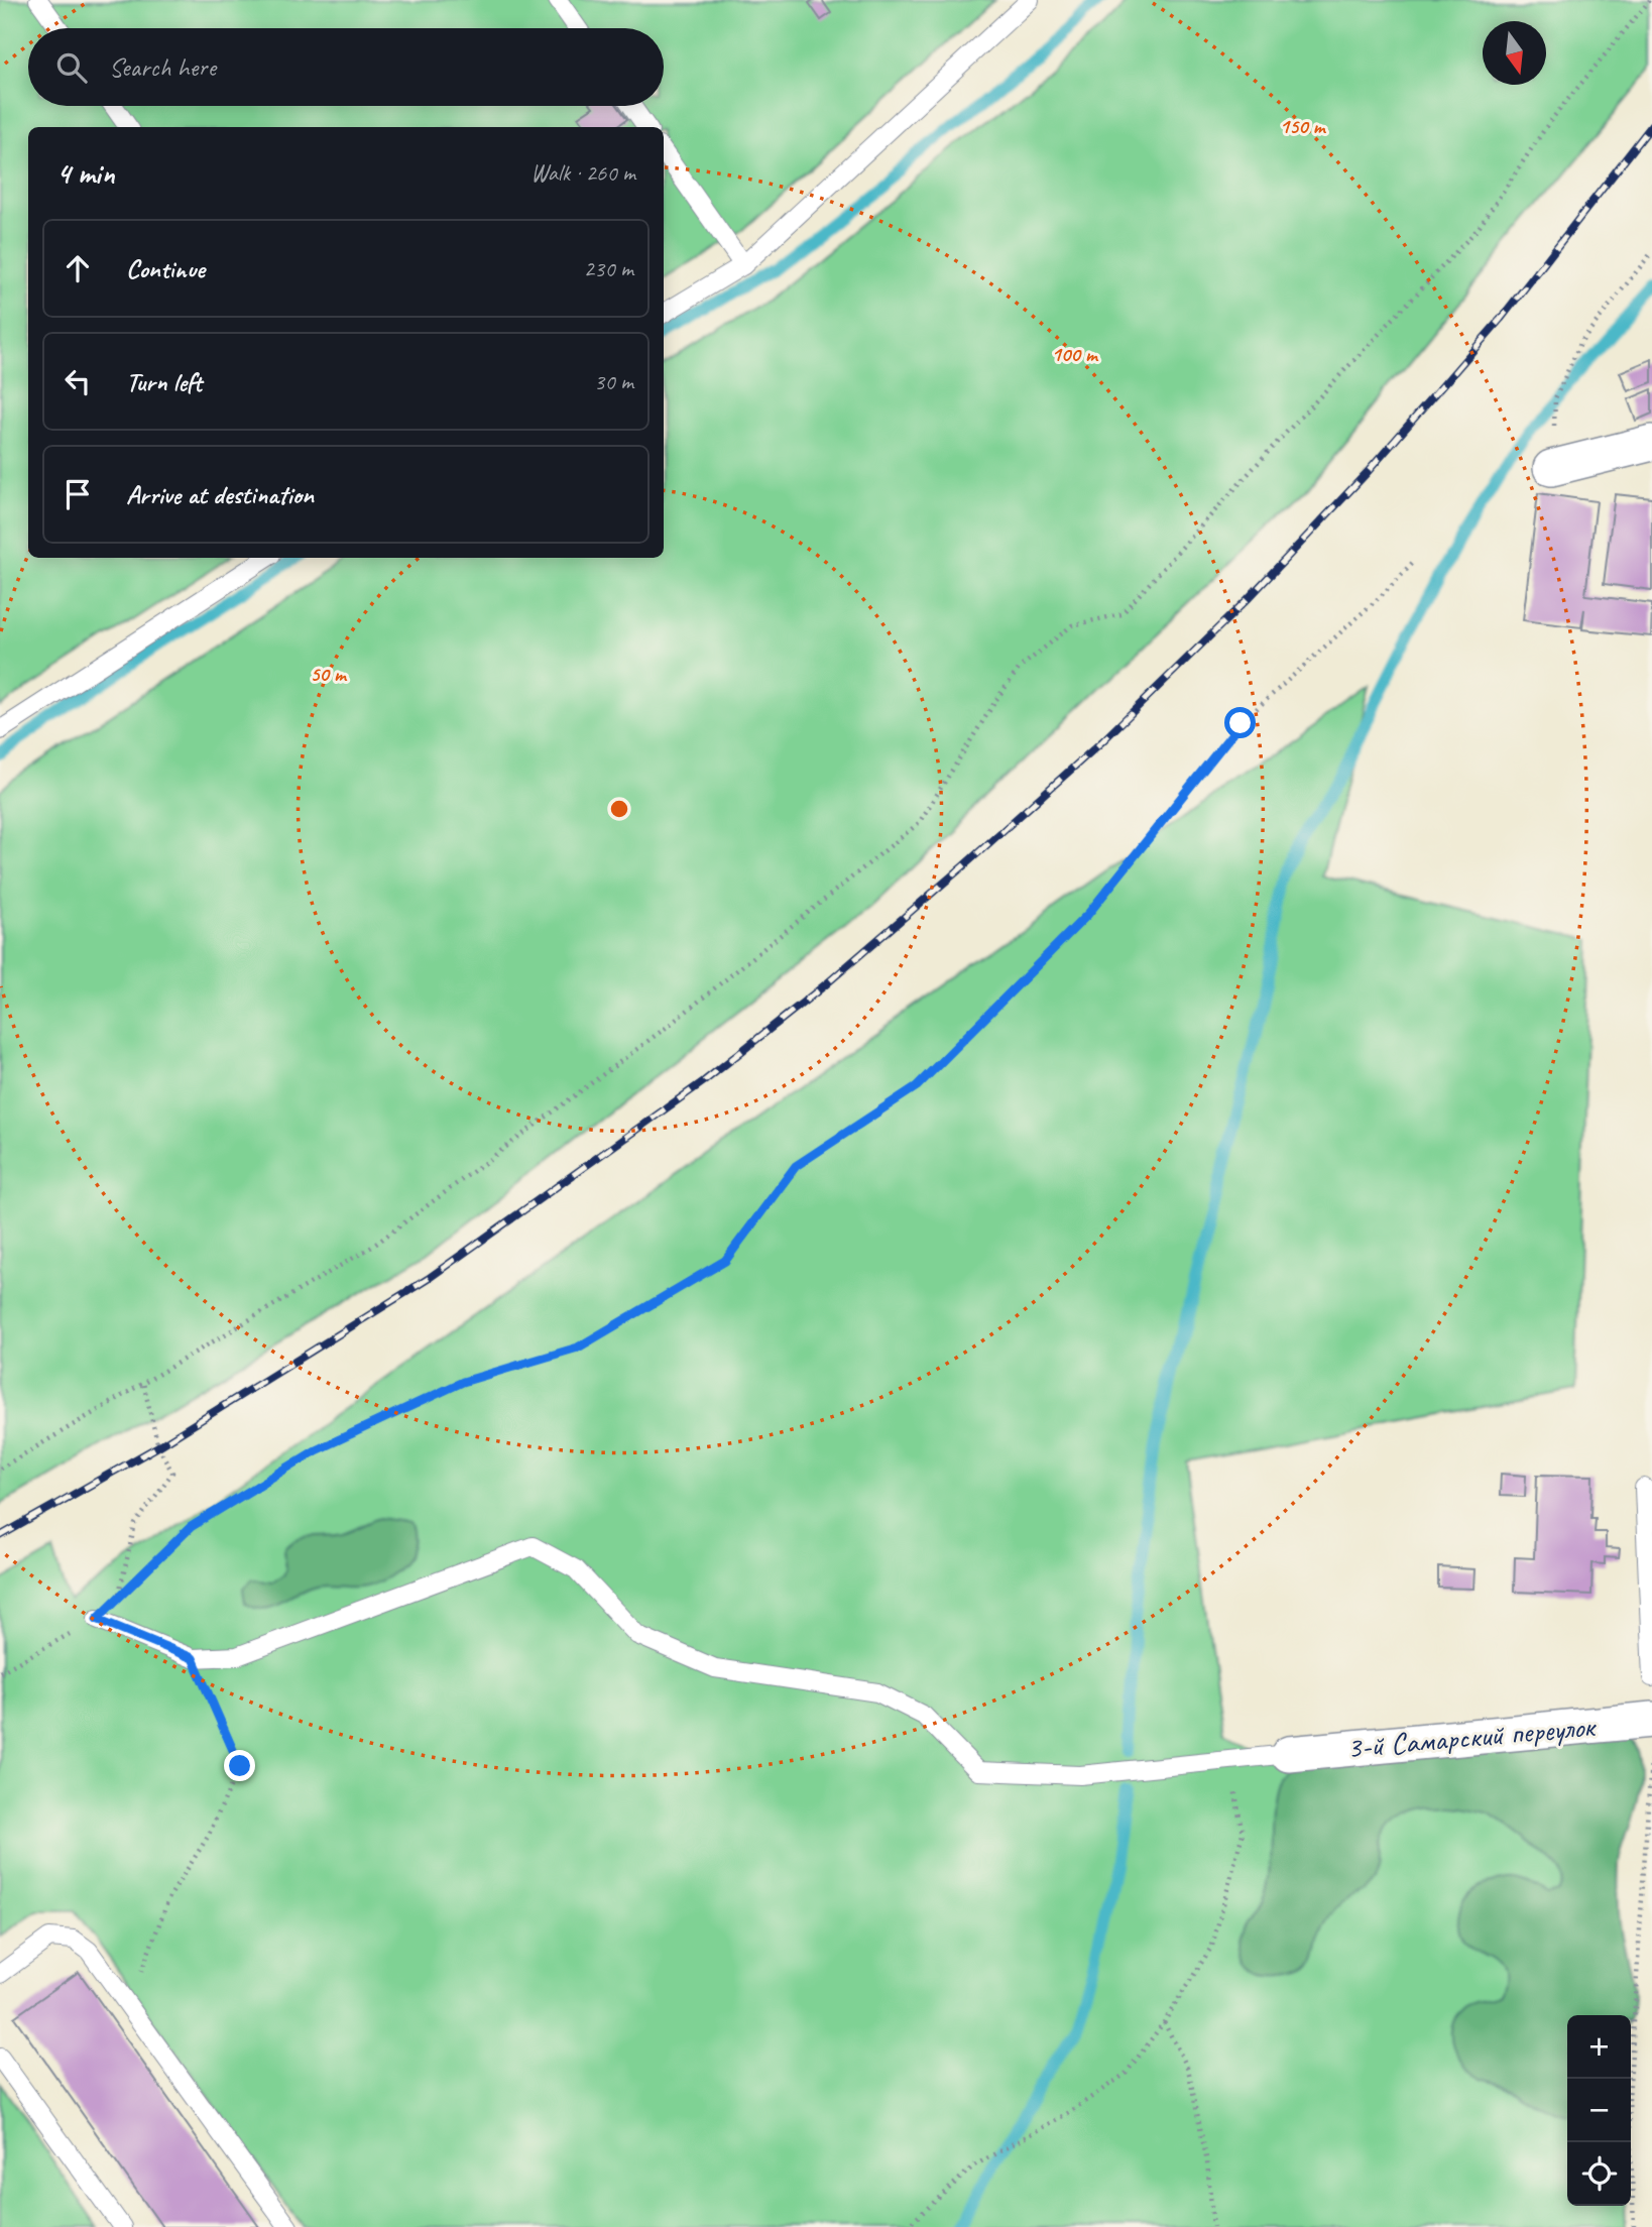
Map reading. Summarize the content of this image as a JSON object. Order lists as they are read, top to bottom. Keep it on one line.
{"streets":{"street":["3-й Самарский переулок"]},"north":"bottom","page":{"search":"Search here","heading":["4 min","Walk · 260 m"],"list":[["Continue","230 m"],["Turn left","30 m"],"Arrive at destination"],"map_buttons":["+","−"]},"rings":["150 m","100 m","50 m"]}
